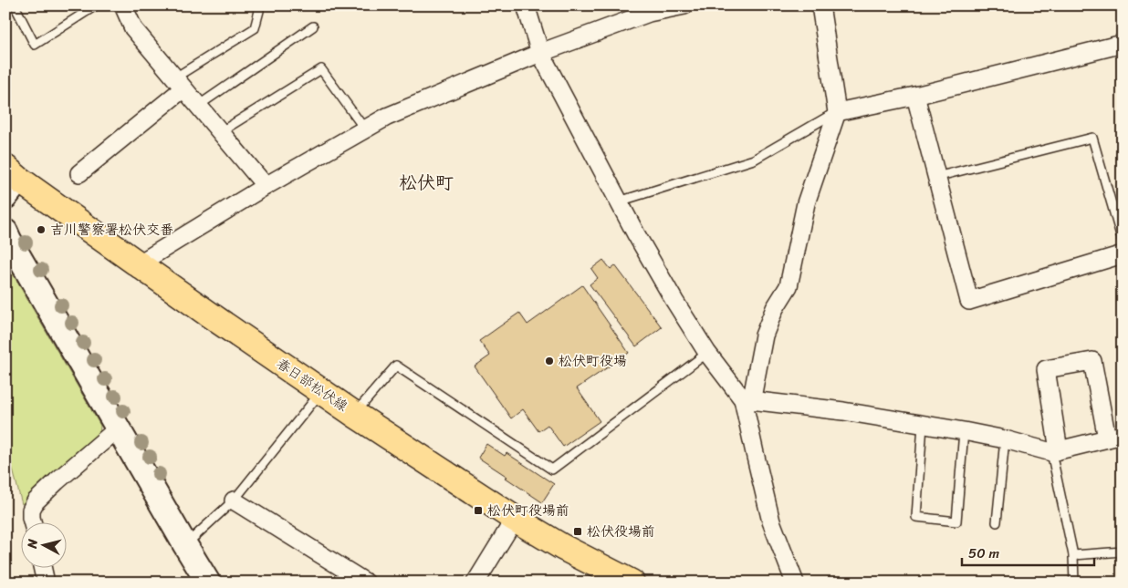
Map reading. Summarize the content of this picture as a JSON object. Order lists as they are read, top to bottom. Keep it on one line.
{"streets":{"main road":["春日部松伏線"]},"districts":["松伏町"],"places":{"other":["吉川警察署松伏交番","松伏町役場"],"transit":["松伏町役場前","松伏役場前"]},"scale_bar":"50 m","north":"left"}
